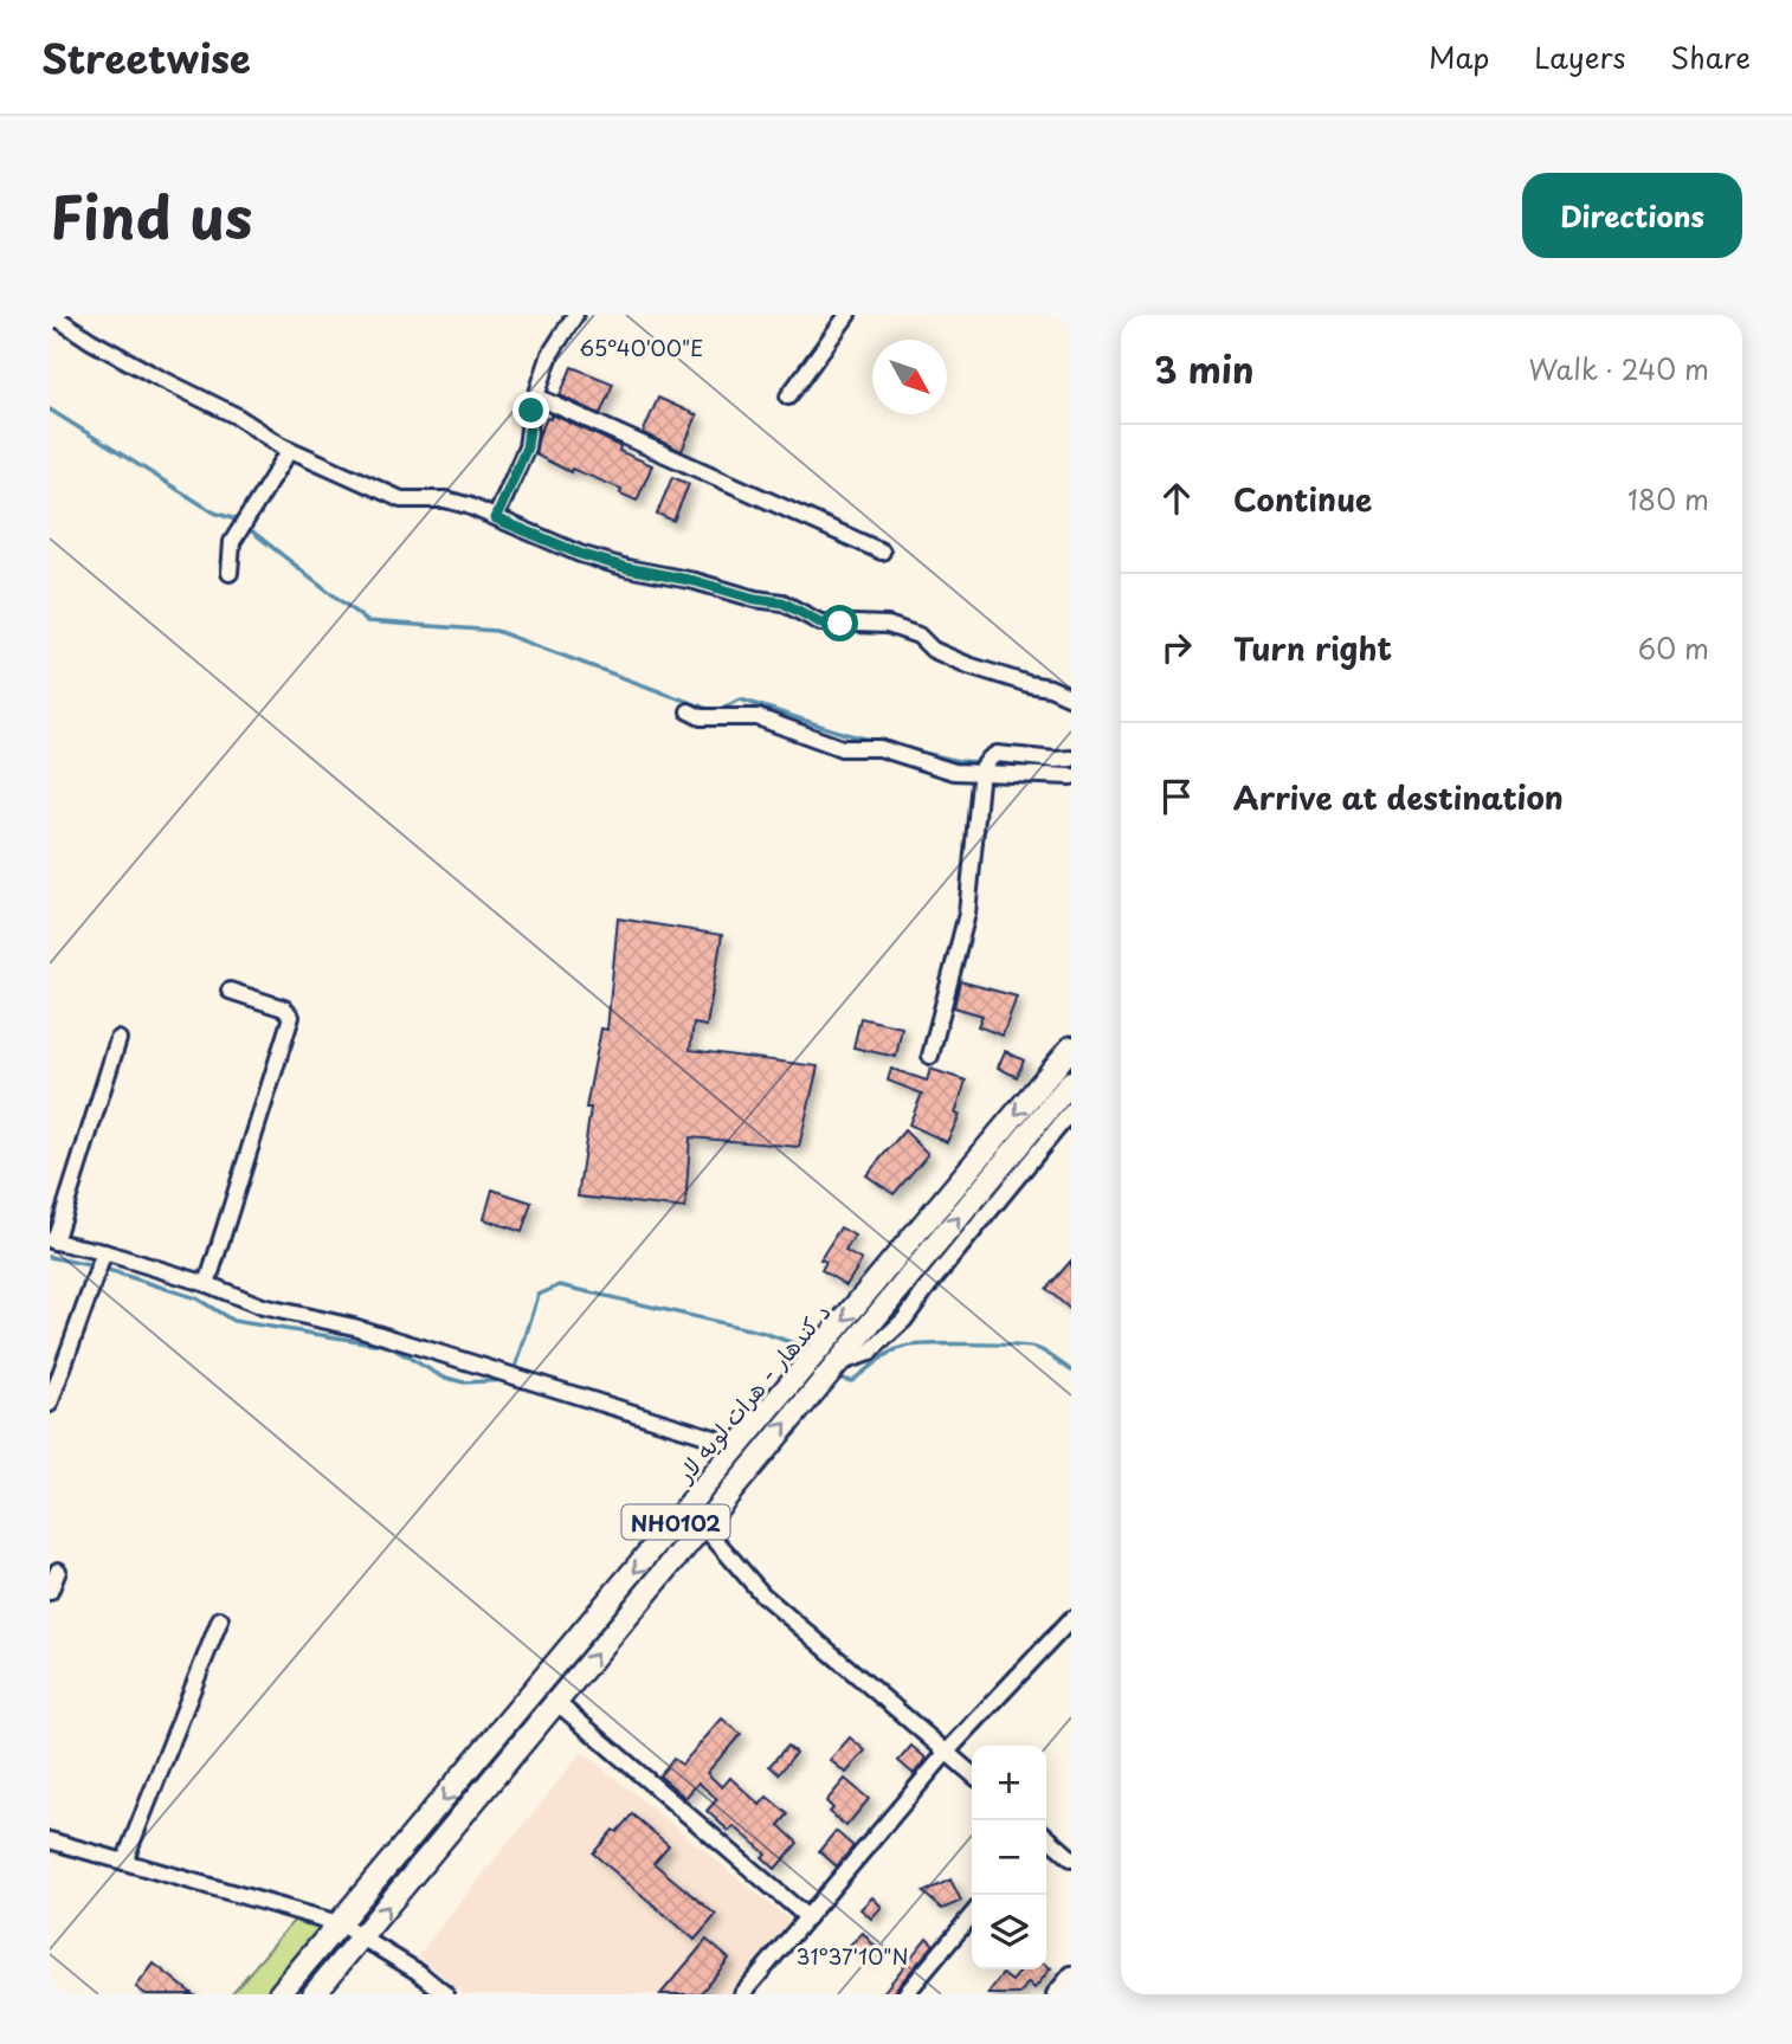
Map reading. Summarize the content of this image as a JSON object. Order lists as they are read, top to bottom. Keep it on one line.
{"streets":{"highway":["د کندهار - هرات لويه لار","NH0102"]},"north":"bottom right","page":{"header":"Streetwise","nav":["Map","Layers","Share"],"title":"Find us","buttons":"Directions","heading":["3 min","Walk · 240 m"],"list":[["Continue","180 m"],["Turn right","60 m"],"Arrive at destination"],"map_buttons":["+","−"]},"coordinates":["65°40'00\"E","31°37'10\"N"]}
